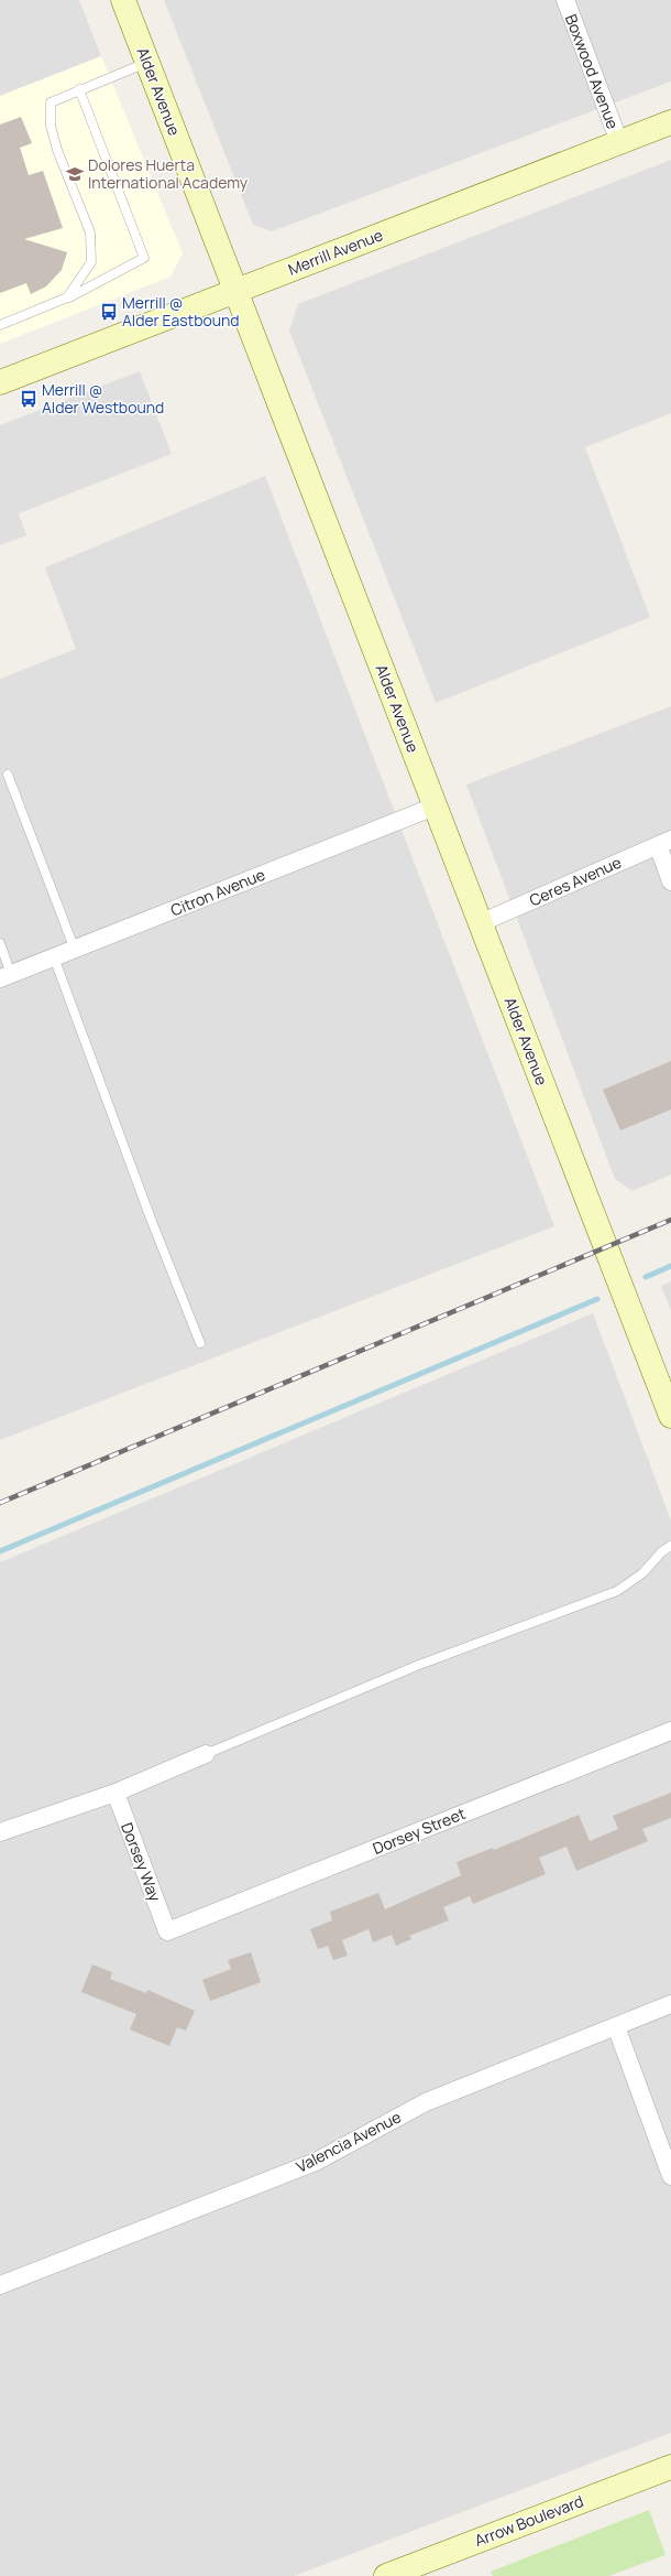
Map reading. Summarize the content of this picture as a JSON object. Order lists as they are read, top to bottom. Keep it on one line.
{"streets":{"main road":["Alder Avenue","Merrill Avenue","Arrow Boulevard"],"street":["Boxwood Avenue","Ceres Avenue","Citron Avenue","Dorsey Street","Dorsey Way","Valencia Avenue"]},"crossings":[["Boxwood Avenue","Merrill Avenue"],["Alder Avenue","Merrill Avenue"],["Alder Avenue","Ceres Avenue"],["Alder Avenue","Citron Avenue"],["Dorsey Street","Dorsey Way"]],"places":{"school or university":["Dolores Huerta International Academy"],"bus stop":["Merrill @ Alder Eastbound","Merrill @ Alder Westbound"]}}
